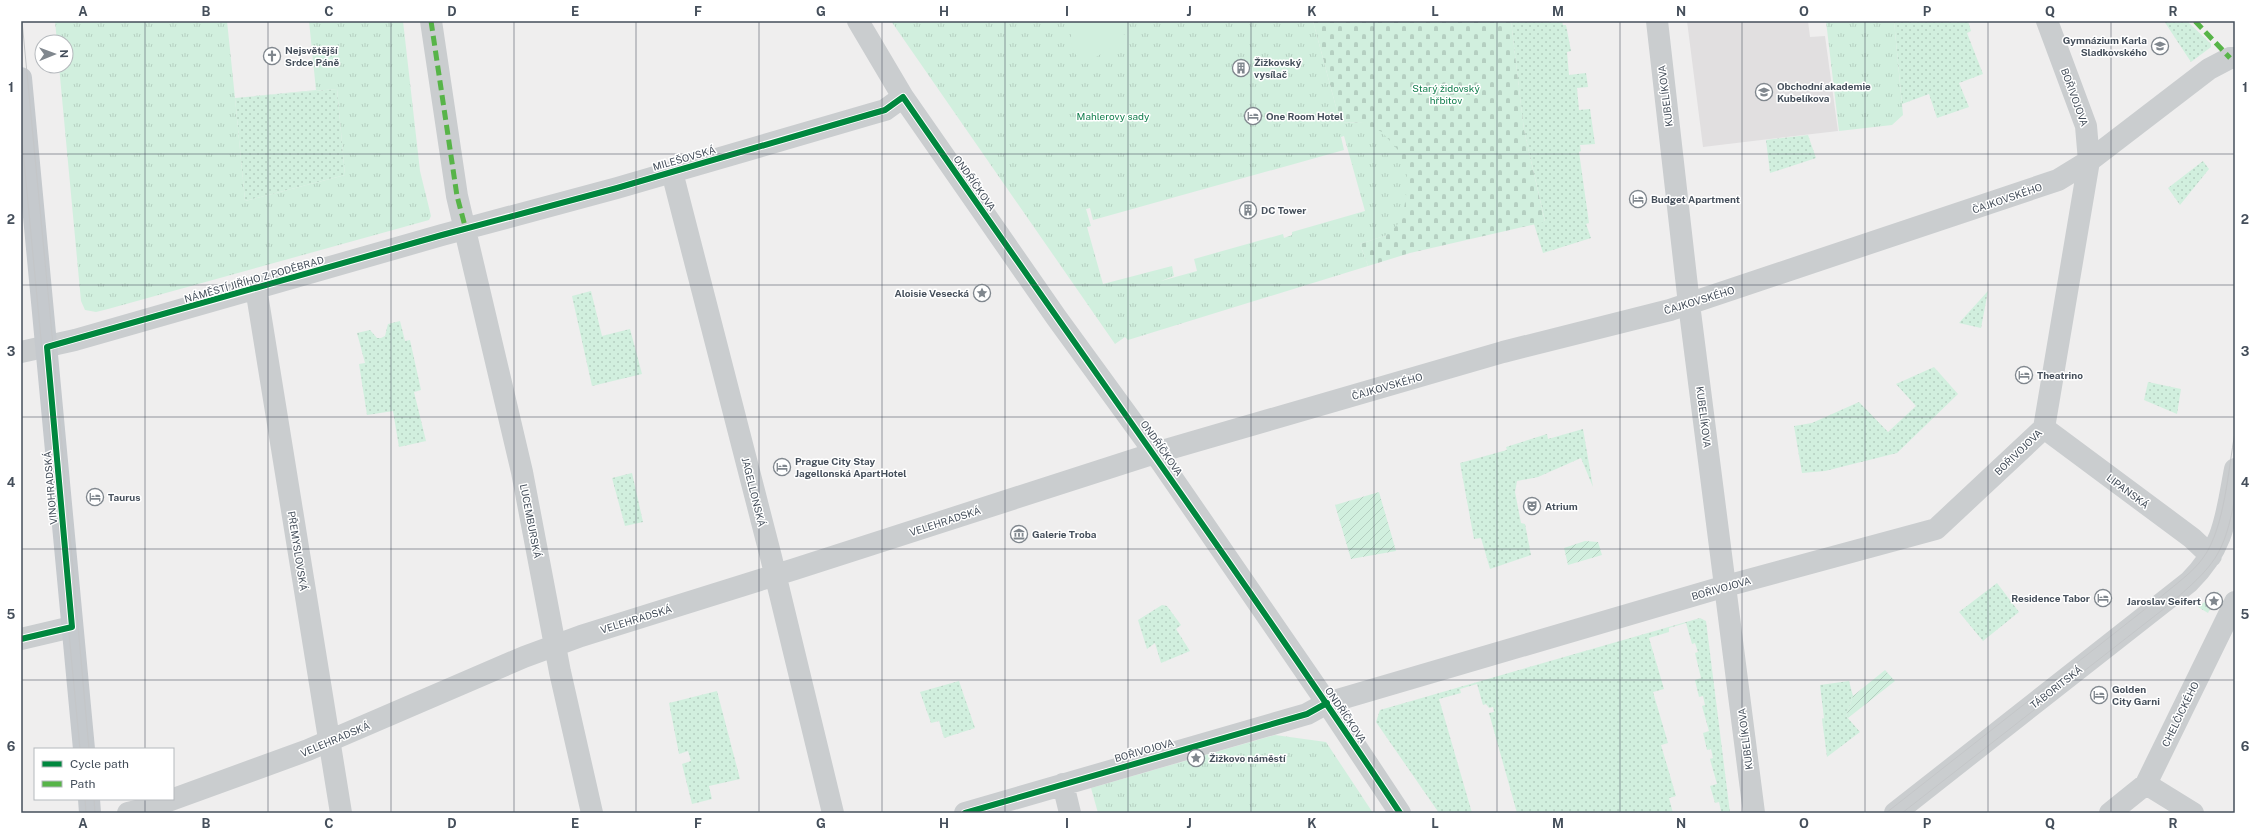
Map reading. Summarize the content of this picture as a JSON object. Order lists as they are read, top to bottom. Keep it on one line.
{"streets":{"main road":["VINOHRADSKÁ"],"street":["KUBELÍKOVA","BOŘIVOJOVA","MILEŠOVSKÁ","ONDŘÍČKOVA","ČAJKOVSKÉHO","NÁMĚSTÍ JIŘÍHO Z PODĚBRAD","LIPANSKÁ","JAGELLONSKÁ","LUCEMBURSKÁ","VELEHRADSKÁ","PŘEMYSLOVSKÁ","TÁBORITSKÁ","CHELČICKÉHO"]},"crossings":[["KUBELÍKOVA","BOŘIVOJOVA"],["KUBELÍKOVA","ČAJKOVSKÉHO"],["BOŘIVOJOVA","ONDŘÍČKOVA"],["BOŘIVOJOVA","ČAJKOVSKÉHO"],["BOŘIVOJOVA","LIPANSKÁ"],["MILEŠOVSKÁ","ONDŘÍČKOVA"],["MILEŠOVSKÁ","NÁMĚSTÍ JIŘÍHO Z PODĚBRAD"],["MILEŠOVSKÁ","JAGELLONSKÁ"],["MILEŠOVSKÁ","LUCEMBURSKÁ"],["ONDŘÍČKOVA","ČAJKOVSKÉHO"],["ONDŘÍČKOVA","VELEHRADSKÁ"],["ČAJKOVSKÉHO","VELEHRADSKÁ"],["NÁMĚSTÍ JIŘÍHO Z PODĚBRAD","VINOHRADSKÁ"],["NÁMĚSTÍ JIŘÍHO Z PODĚBRAD","LUCEMBURSKÁ"],["NÁMĚSTÍ JIŘÍHO Z PODĚBRAD","PŘEMYSLOVSKÁ"],["LIPANSKÁ","TÁBORITSKÁ"],["JAGELLONSKÁ","VELEHRADSKÁ"],["LUCEMBURSKÁ","VELEHRADSKÁ"],["VELEHRADSKÁ","PŘEMYSLOVSKÁ"]],"parks":["Starý židovský hřbitov","Mahlerovy sady"],"places":{"school or university":["Gymnázium Karla Sladkovského","Obchodní akademie Kubelíkova"],"church":["Nejsvětější Srdce Páně"],"building":["Žižkovský vysílač","DC Tower"],"hotel":["One Room Hotel","Budget Apartment","Theatrino","Prague City Stay Jagellonská ApartHotel","Taurus","Residence Tabor","Golden City Garni"],"place":["Aloisie Vesecká","Jaroslav Seifert","Žižkovo náměstí"],"theatre":["Atrium"],"museum":["Galerie Troba"]},"legend":["Cycle path","Path"],"north":"right","grid":{"columns":["A","B","C","D","E","F","G","H","I","J","K","L","M","N","O","P","Q","R"],"rows":["1","2","3","4","5","6"]}}
